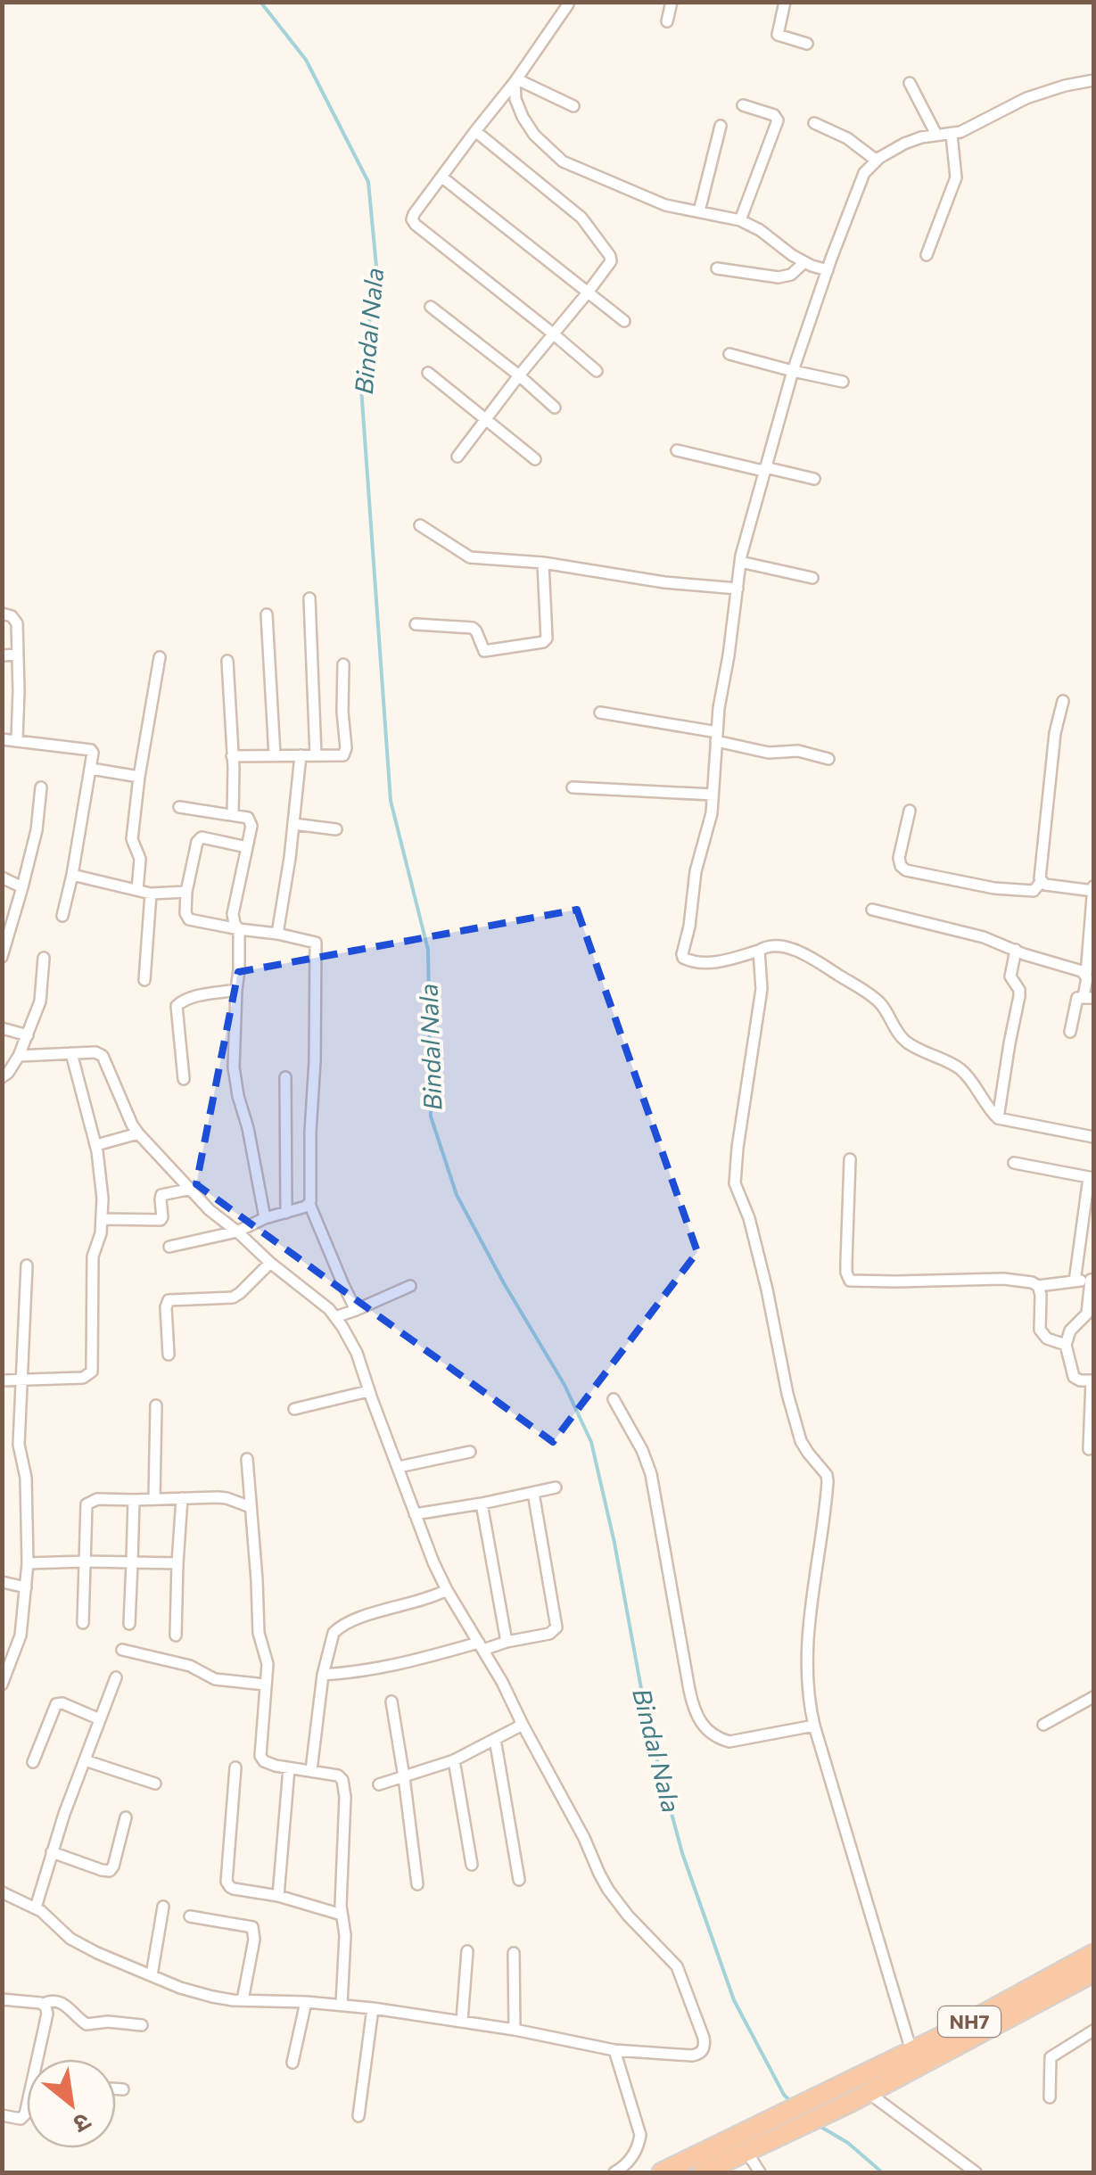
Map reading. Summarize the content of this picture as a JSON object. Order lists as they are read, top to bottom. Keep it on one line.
{"streets":{"highway":["NH7"]},"water":["Bindal Nala"],"north":"bottom right"}
